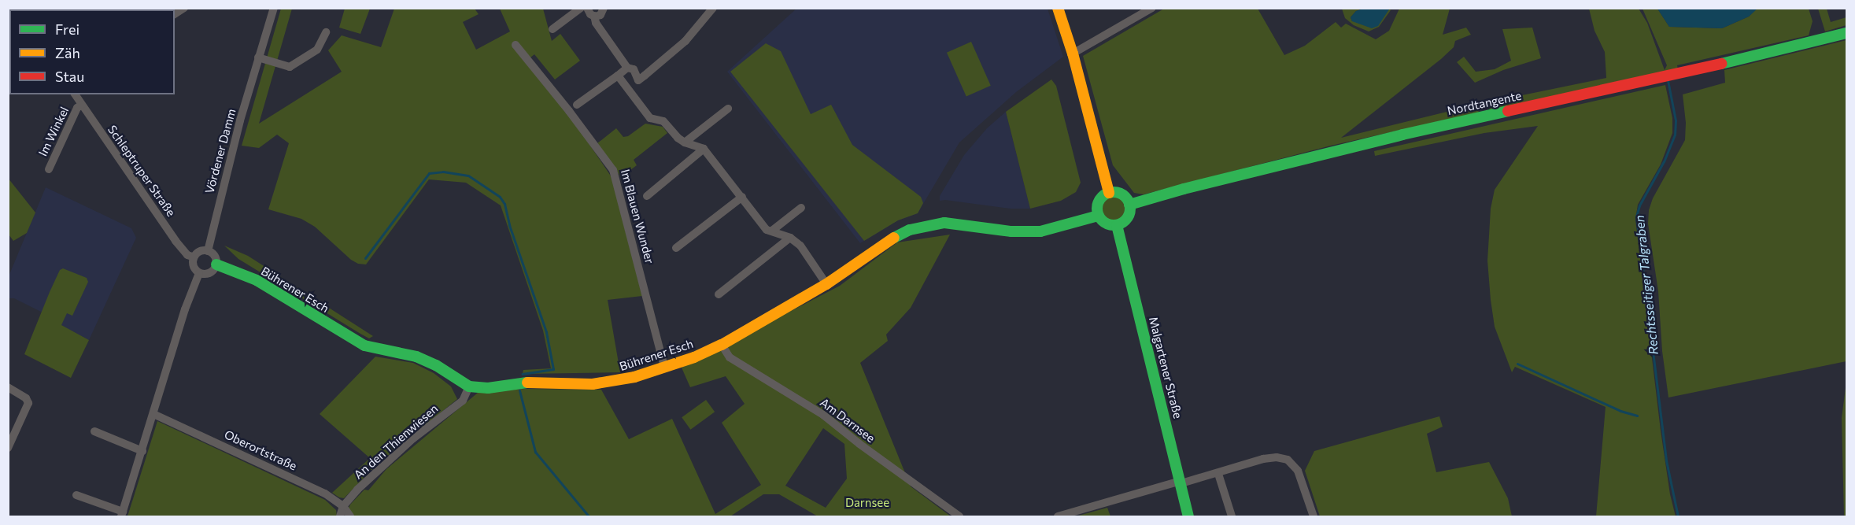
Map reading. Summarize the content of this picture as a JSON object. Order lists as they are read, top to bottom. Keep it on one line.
{"streets":{"street":["Nordtangente","Im Winkel","Vördener Damm","Schleptruper Straße","Im Blauen Wunder","Bührener Esch","Malgartener Straße","Am Darnsee","An den Thienwiesen","Oberortstraße"]},"crossings":[["Nordtangente","Bührener Esch"],["Nordtangente","Malgartener Straße"],["Im Winkel","Schleptruper Straße"],["Vördener Damm","Schleptruper Straße"],["Vördener Damm","Bührener Esch"],["Schleptruper Straße","Bührener Esch"],["Im Blauen Wunder","Bührener Esch"],["Bührener Esch","Malgartener Straße"],["Bührener Esch","Am Darnsee"],["Bührener Esch","An den Thienwiesen"],["An den Thienwiesen","Oberortstraße"]],"water":["Rechtsseitiger Talgraben"],"parks":["Darnsee"],"legend":["Frei","Zäh","Stau"]}
